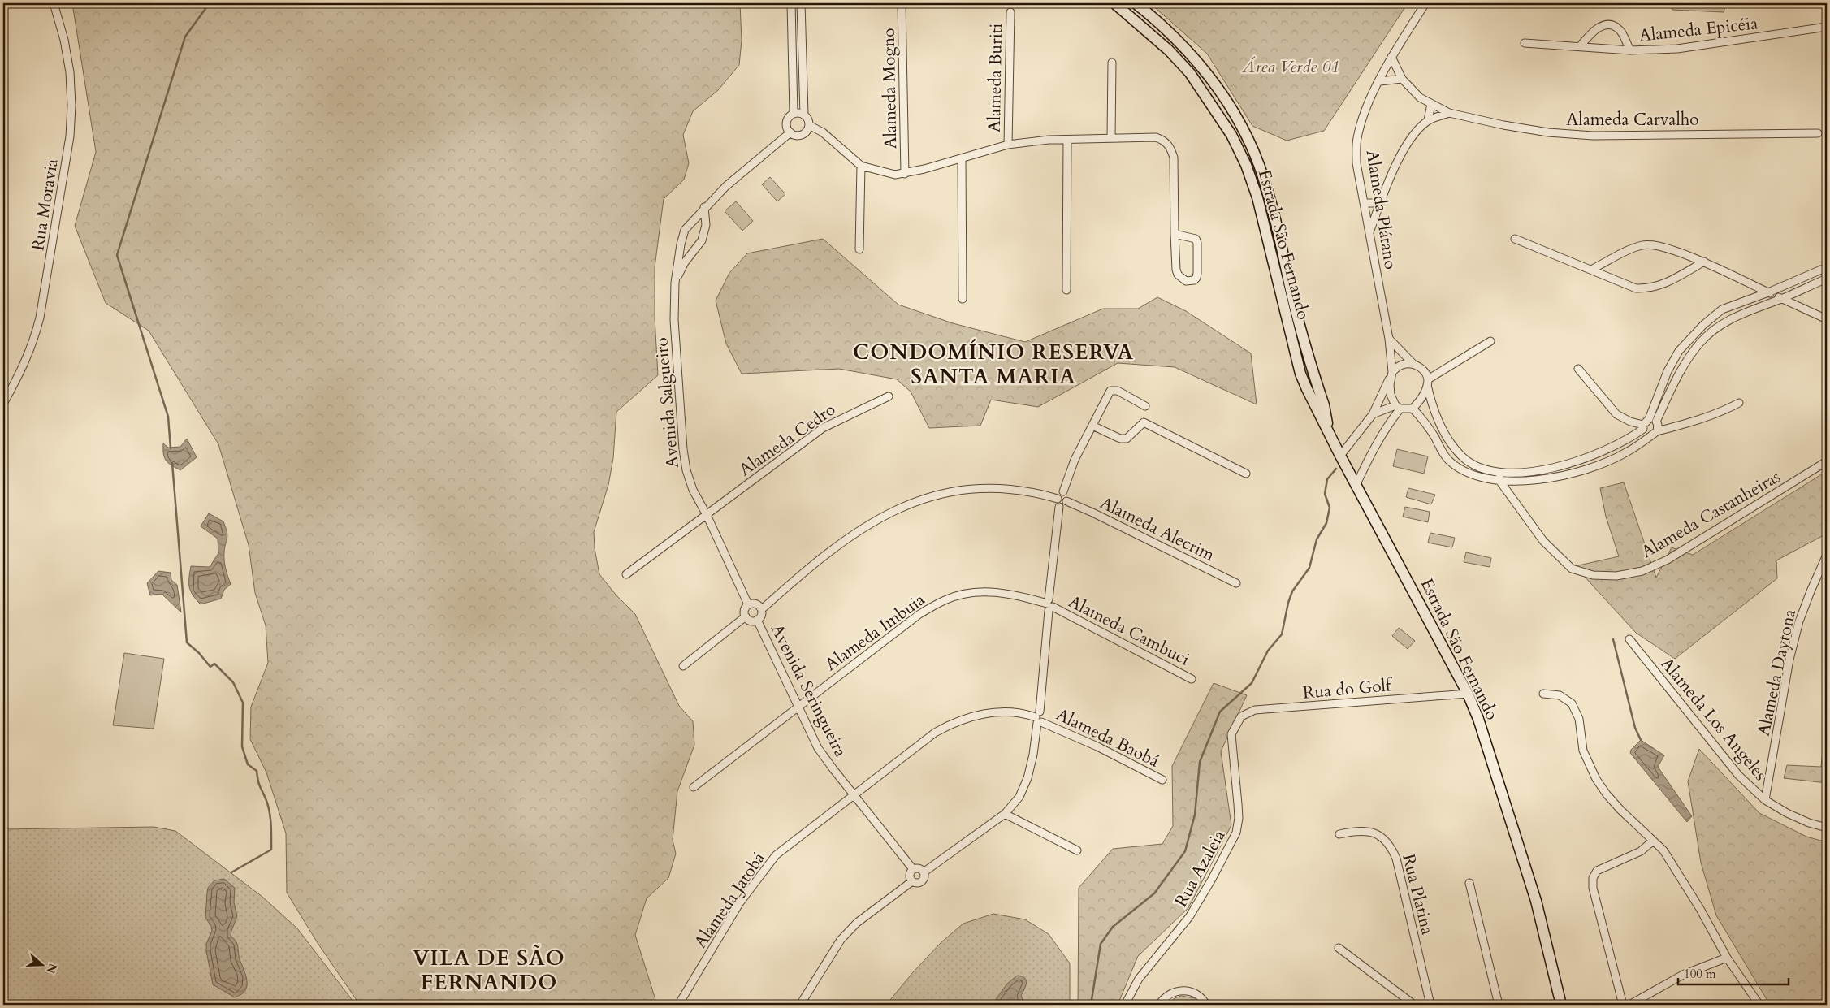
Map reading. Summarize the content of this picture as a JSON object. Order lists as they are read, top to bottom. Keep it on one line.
{"streets":{"main road":["Estrada São Fernando"],"street":["Alameda Epicéia","Alameda Buriti","Alameda Mogno","Alameda Carvalho","Rua Moravia","Alameda Plátano","Avenida Salgueiro","Alameda Cedro","Alameda Castanheiras","Alameda Alecrim","Alameda Cambuci","Alameda Imbuia","Alameda Daytona","Rua do Golf","Avenida Seringueira","Alameda Los Angeles","Alameda Baobá","Rua Azaleia","Rua Platina","Alameda Jatobá"]},"crossings":[["Estrada São Fernando","Rua do Golf"],["Avenida Salgueiro","Alameda Cedro"],["Avenida Salgueiro","Avenida Seringueira"],["Alameda Cambuci","Alameda Imbuia"],["Alameda Imbuia","Avenida Seringueira"],["Alameda Daytona","Alameda Los Angeles"],["Rua do Golf","Rua Azaleia"],["Avenida Seringueira","Alameda Baobá"],["Avenida Seringueira","Alameda Jatobá"],["Alameda Baobá","Alameda Jatobá"]],"districts":["CONDOMÍNIO RESERVA SANTA MARIA","VILA DE SÃO FERNANDO"],"parks":["Área Verde 01"],"scale_bar":"100 m","north":"right"}
